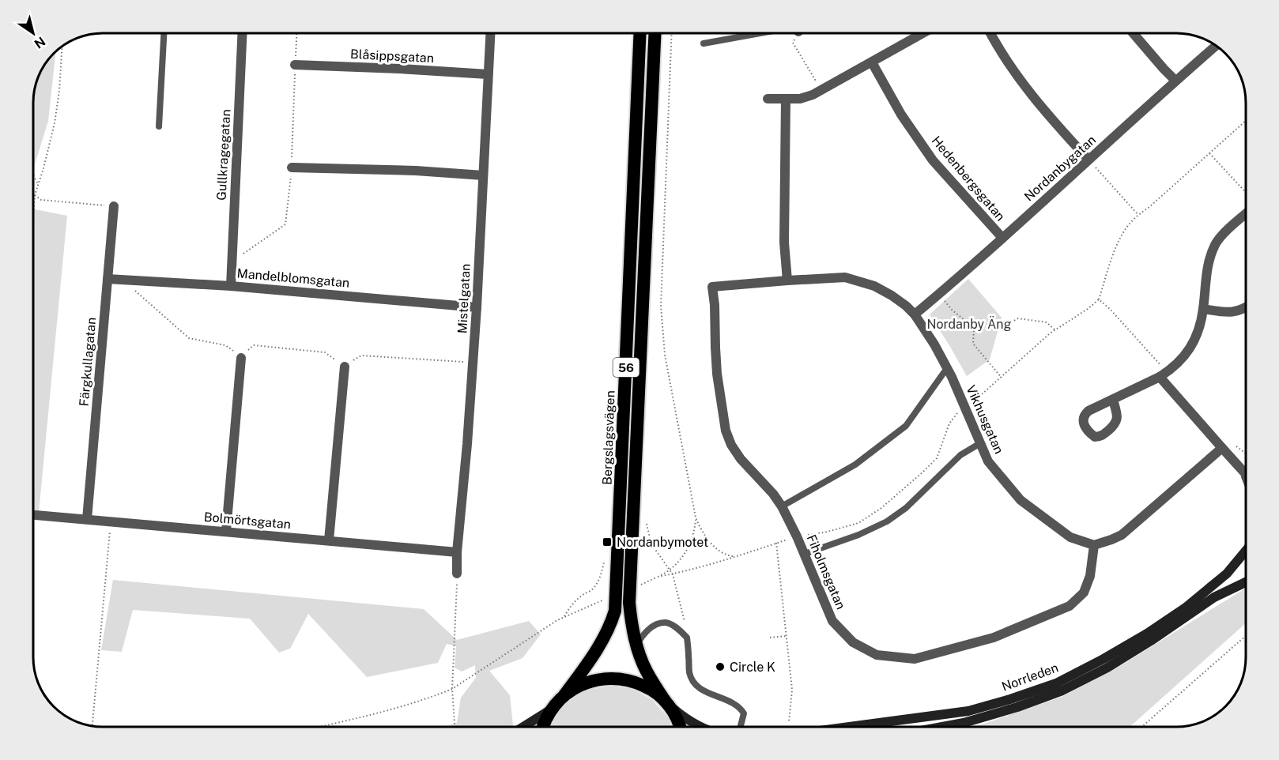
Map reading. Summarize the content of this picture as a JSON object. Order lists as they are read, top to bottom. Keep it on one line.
{"streets":{"highway":["56","Bergslagsvägen"],"main road":["Norrleden"],"street":["Blåsippsgatan","Gullkragegatan","Nordanbygatan","Hedenbergsgatan","Mandelblomsgatan","Mistelgatan","Färgkullagatan","Vikhusgatan","Bolmörtsgatan","Fiholmsgatan"]},"crossings":[["Blåsippsgatan","Mistelgatan"],["Gullkragegatan","Mandelblomsgatan"],["Nordanbygatan","Hedenbergsgatan"],["Nordanbygatan","Vikhusgatan"],["Mandelblomsgatan","Mistelgatan"],["Mandelblomsgatan","Färgkullagatan"],["Mistelgatan","Bolmörtsgatan"],["Färgkullagatan","Bolmörtsgatan"],["56","Bergslagsvägen"],["Vikhusgatan","Fiholmsgatan"]],"parks":["Nordanby Äng"],"places":{"transit":["Nordanbymotet"],"other":["Circle K"]},"north":"bottom right"}
